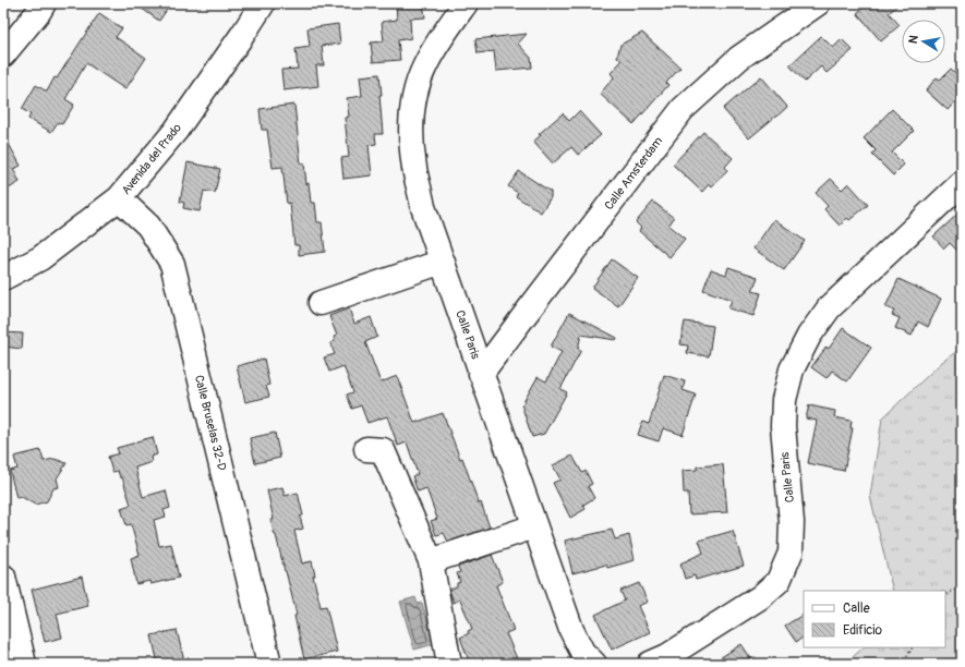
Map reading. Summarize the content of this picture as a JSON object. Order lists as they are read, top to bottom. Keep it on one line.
{"streets":{"street":["Avenida del Prado","Calle Amsterdam","Calle Paris","Calle Bruselas 32-D"]},"crossings":[["Avenida del Prado","Calle Bruselas 32-D"],["Calle Amsterdam","Calle Paris"]],"legend":["Calle","Edificio"],"north":"left"}
